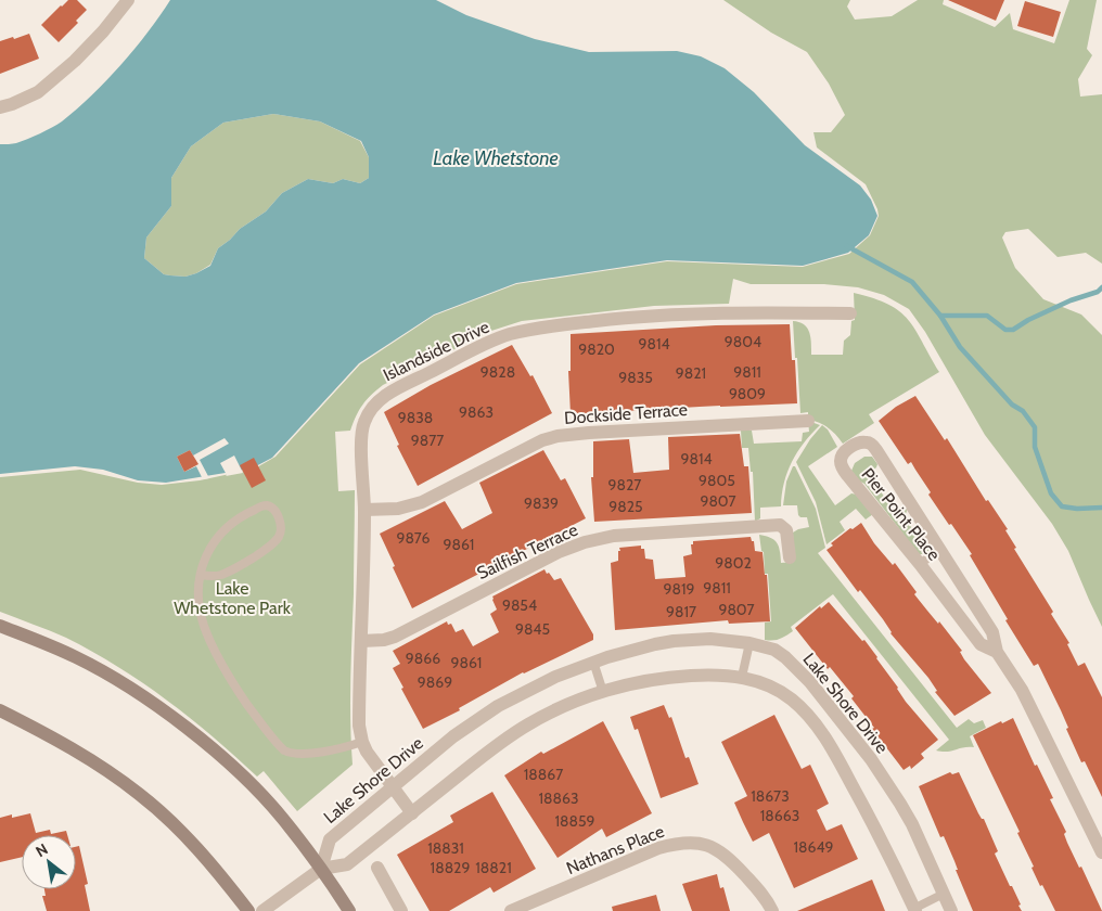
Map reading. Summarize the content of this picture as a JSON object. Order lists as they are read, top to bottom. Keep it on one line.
{"streets":{"street":["Islandside Drive","Dockside Terrace","Pier Point Place","Sailfish Terrace","Lake Shore Drive","Nathans Place"]},"crossings":[["Islandside Drive","Dockside Terrace"],["Islandside Drive","Sailfish Terrace"],["Islandside Drive","Lake Shore Drive"]],"water":["Lake Whetstone"],"parks":["Lake Whetstone Park"],"house_numbers":["9804","9814","9820","9828","9811","9821","9835","9809","9863","9838","9877","9814","9805","9827","9807","9839","9825","9876","9861","9802","9811","9819","9854","9807","9817","9845","9866","9861","9869","18867","18673","18863","18663","18859","18649","18831","18829","18821"],"north":"top left"}
